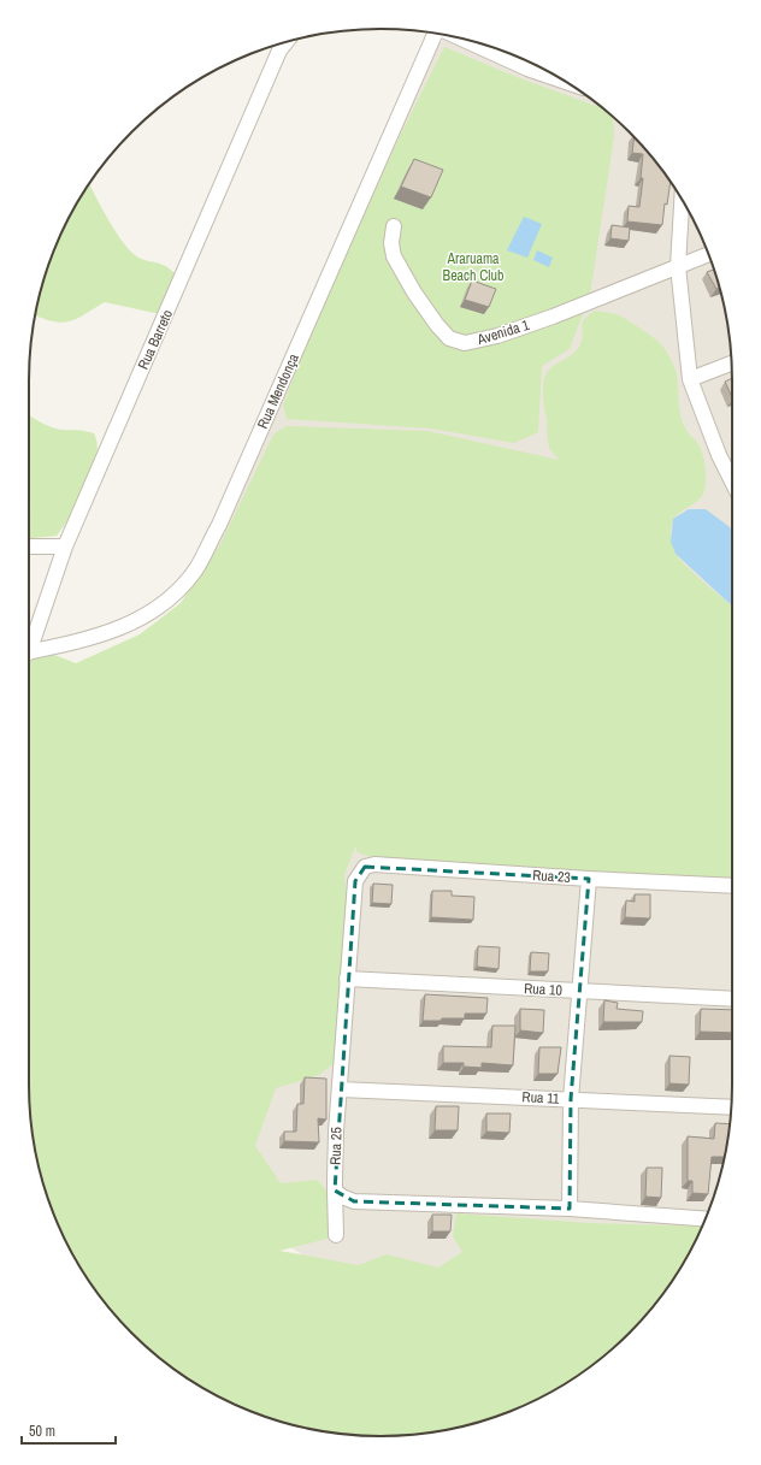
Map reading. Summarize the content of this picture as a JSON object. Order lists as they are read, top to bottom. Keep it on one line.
{"streets":{"street":["Avenida 1","Rua Barreto","Rua Mendonça","Rua 23","Rua 10","Rua 11","Rua 25"]},"crossings":[["Rua 23","Rua 25"],["Rua 10","Rua 25"],["Rua 11","Rua 25"]],"parks":["Araruama Beach Club"],"scale_bar":"50 m"}
